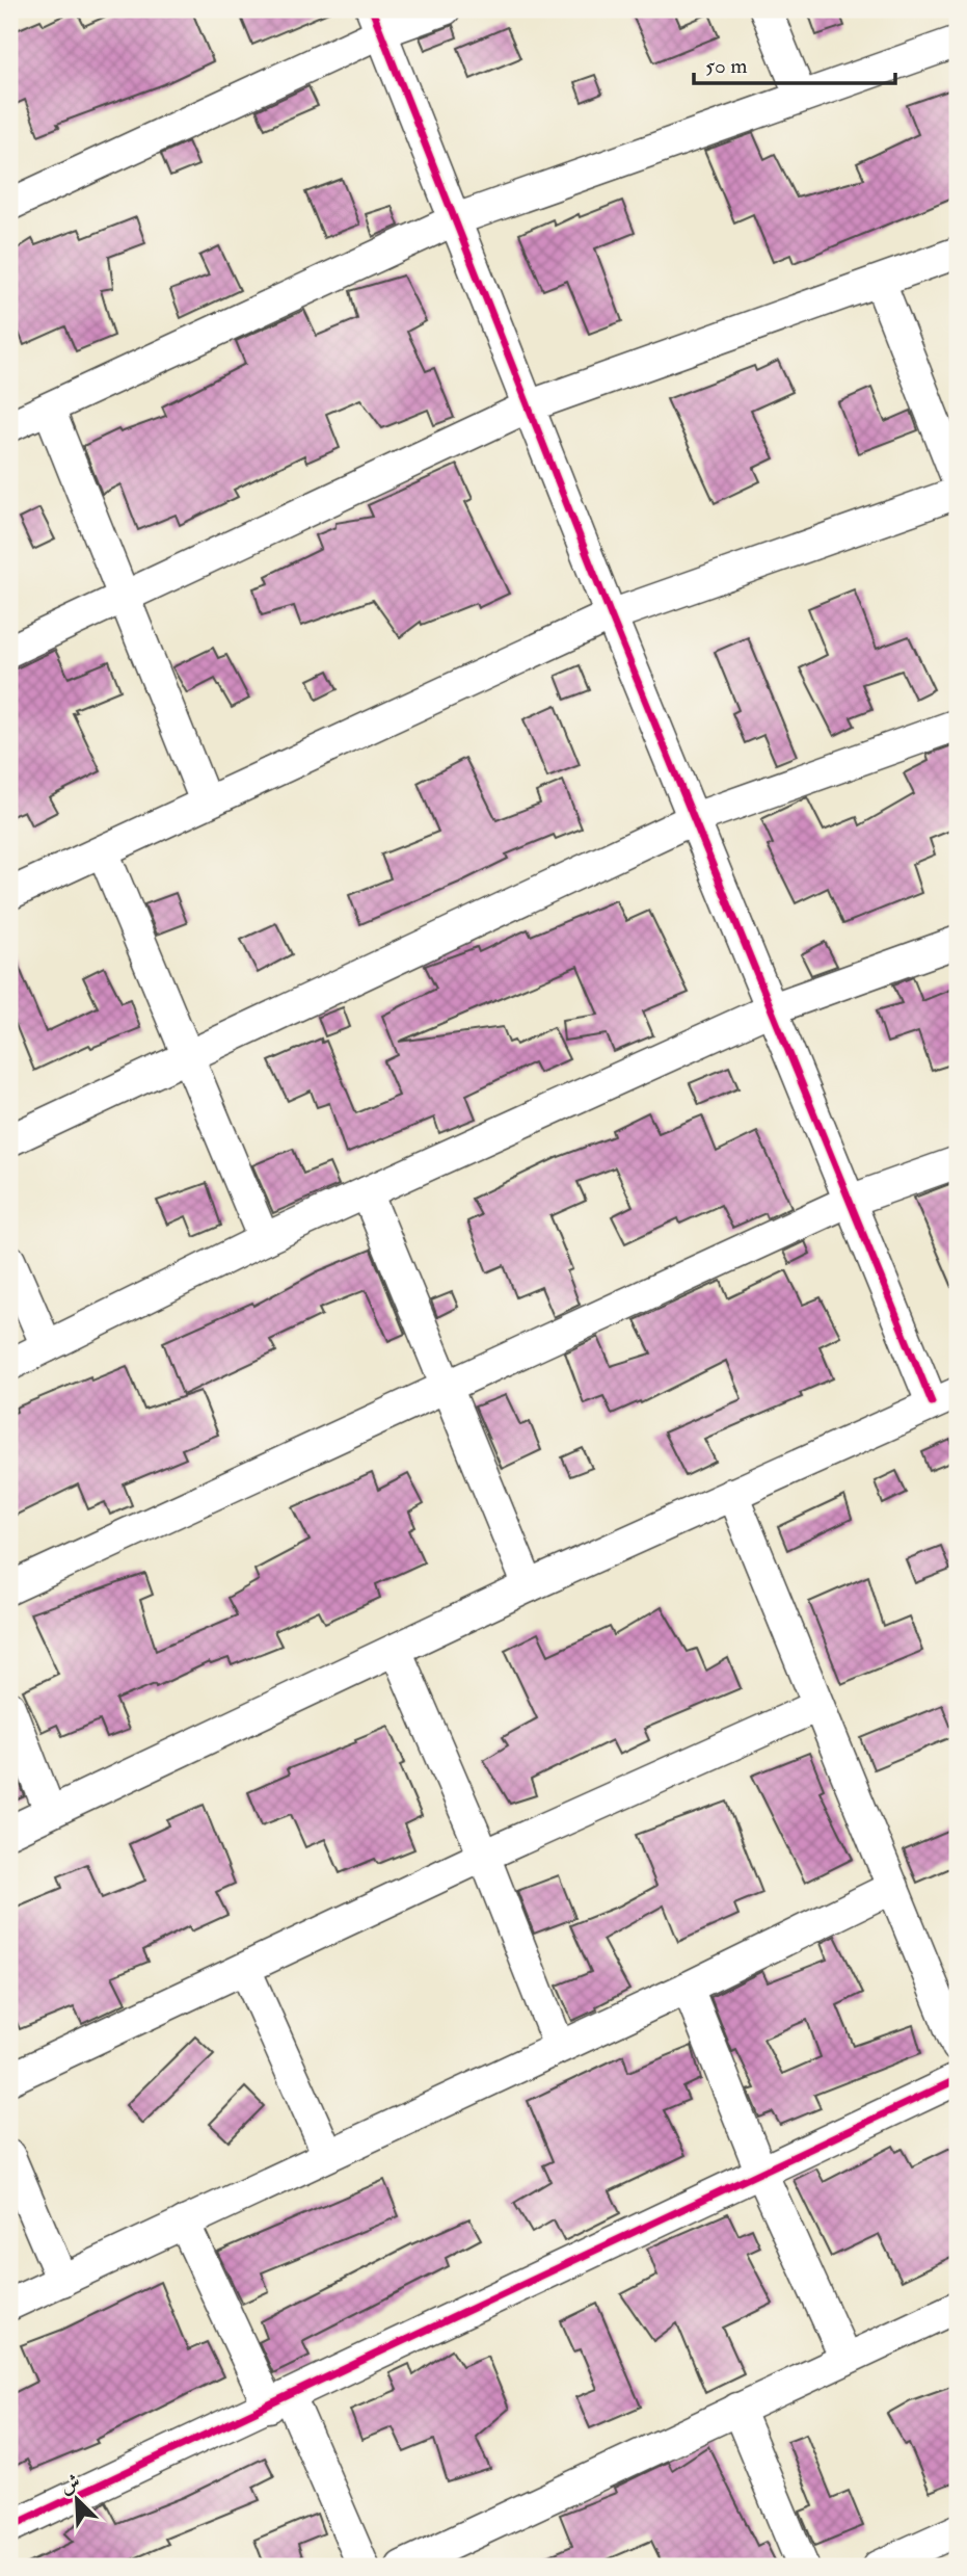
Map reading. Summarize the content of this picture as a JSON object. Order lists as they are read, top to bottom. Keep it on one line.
{"scale_bar":"50 m","north":"top left"}
